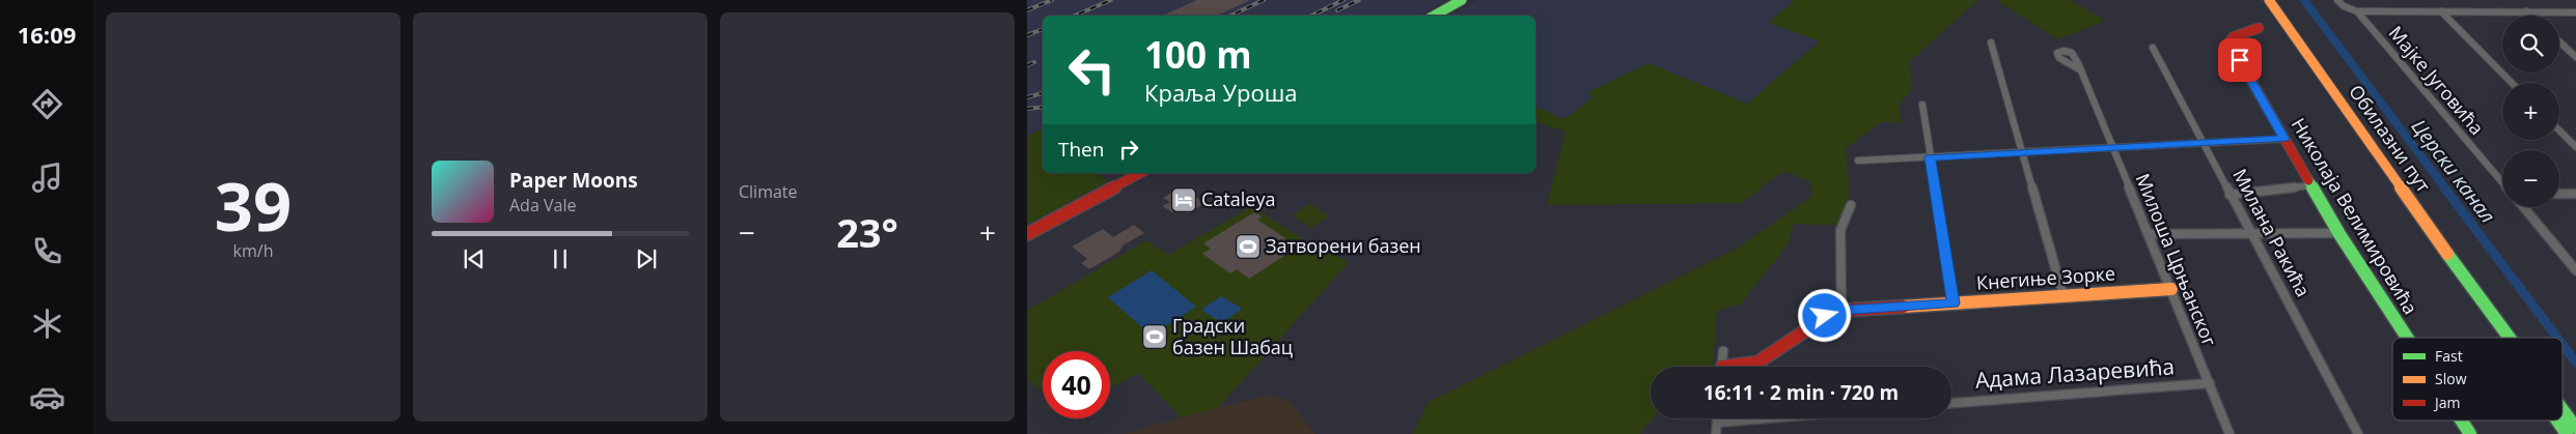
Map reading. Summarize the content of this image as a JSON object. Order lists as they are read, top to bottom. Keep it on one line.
{"streets":{"street":["Мајке Југовића","Обилазни пут","Николаја Велимировића","Милана Ракића","Милоша Црњанског","Кнегиње Зорке","Адама Лазаревића"]},"crossings":[["Милоша Црњанског","Кнегиње Зорке"],["Милоша Црњанског","Адама Лазаревића"]],"water":["Церски канал"],"places":{"hotel":["Cataleya"],"sports":["Затворени базен","Градски базен Шабац"]},"legend":["Fast","Slow","Jam"],"page":{"tabs":"16:09","tile":[["39","km/h"],"Climate"],"map_buttons":["+","−"],"turn":["100 m","Краља Уроша"],"then":"Then","song":["Paper Moons","Ada Vale"],"heat":["−","23°","+"],"limit":"40","trip":"16:11 · 2 min · 720 m"}}
